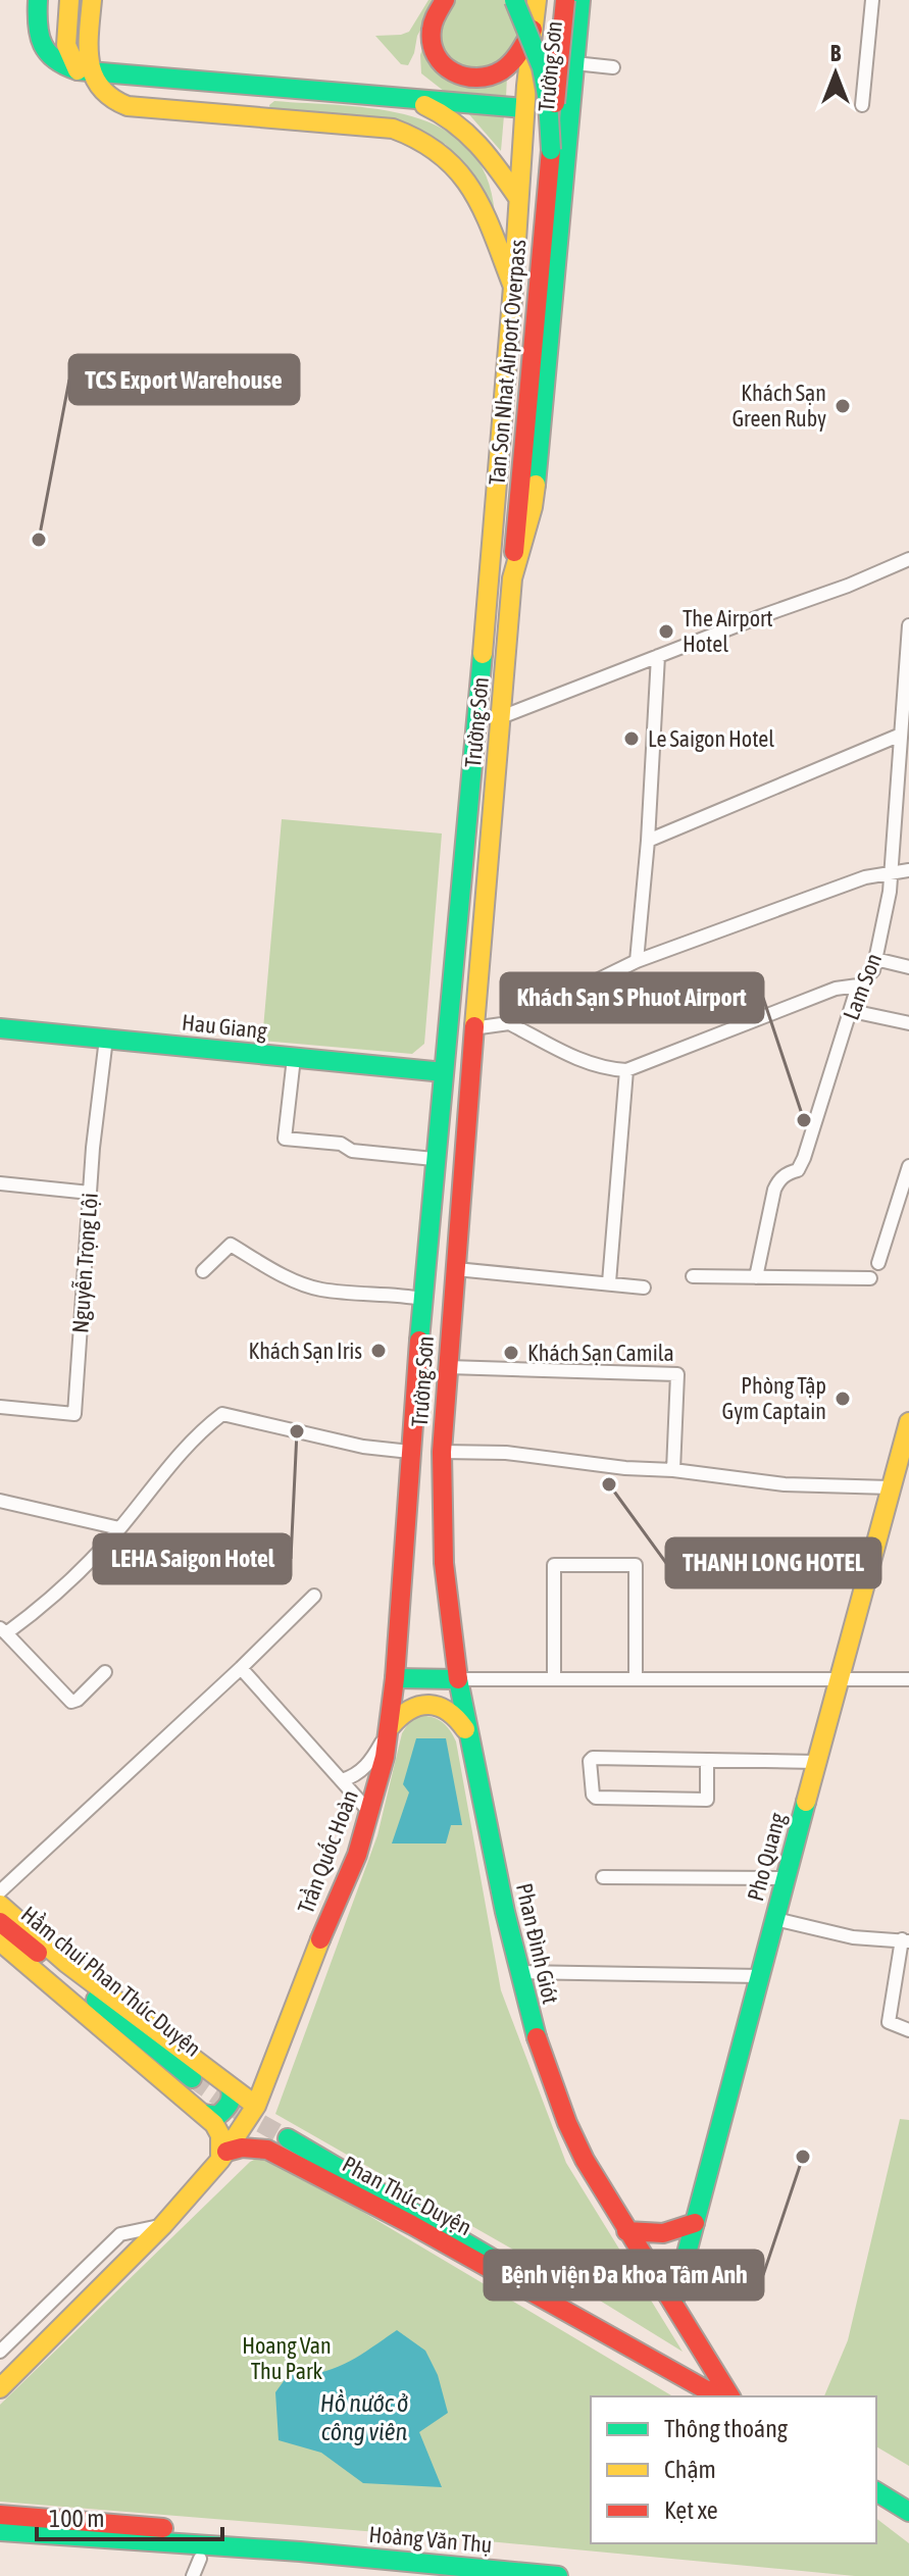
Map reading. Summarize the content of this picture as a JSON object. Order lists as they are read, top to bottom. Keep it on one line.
{"streets":{"main road":["Trường Sơn","Tan Son Nhat Airport Overpass","Hau Giang","Trần Quốc Hoàn","Pho Quang","Phan Đình Giót","Hầm chui Phan Thúc Duyện","Phan Thúc Duyện","Hoàng Văn Thụ"],"street":["Lam Son","Nguyễn Trọng Lội"]},"crossings":[["Trường Sơn","Tan Son Nhat Airport Overpass"],["Trường Sơn","Hau Giang"],["Trường Sơn","Trần Quốc Hoàn"],["Trường Sơn","Phan Đình Giót"],["Hau Giang","Nguyễn Trọng Lội"],["Trần Quốc Hoàn","Phan Thúc Duyện"],["Pho Quang","Phan Đình Giót"]],"water":["Hồ nước ở công viên"],"parks":["Hoang Van Thu Park"],"places":["Khách Sạn Green Ruby","TCS Export Warehouse","The Airport Hotel","Le Saigon Hotel","Khách Sạn S Phuot Airport","Khách Sạn Iris","Khách Sạn Camila","Phòng Tập Gym Captain","LEHA Saigon Hotel","THANH LONG HOTEL","Bệnh viện Đa khoa Tâm Anh"],"legend":["Thông thoáng","Chậm","Kẹt xe"],"scale_bar":"100 m","north":"top"}
